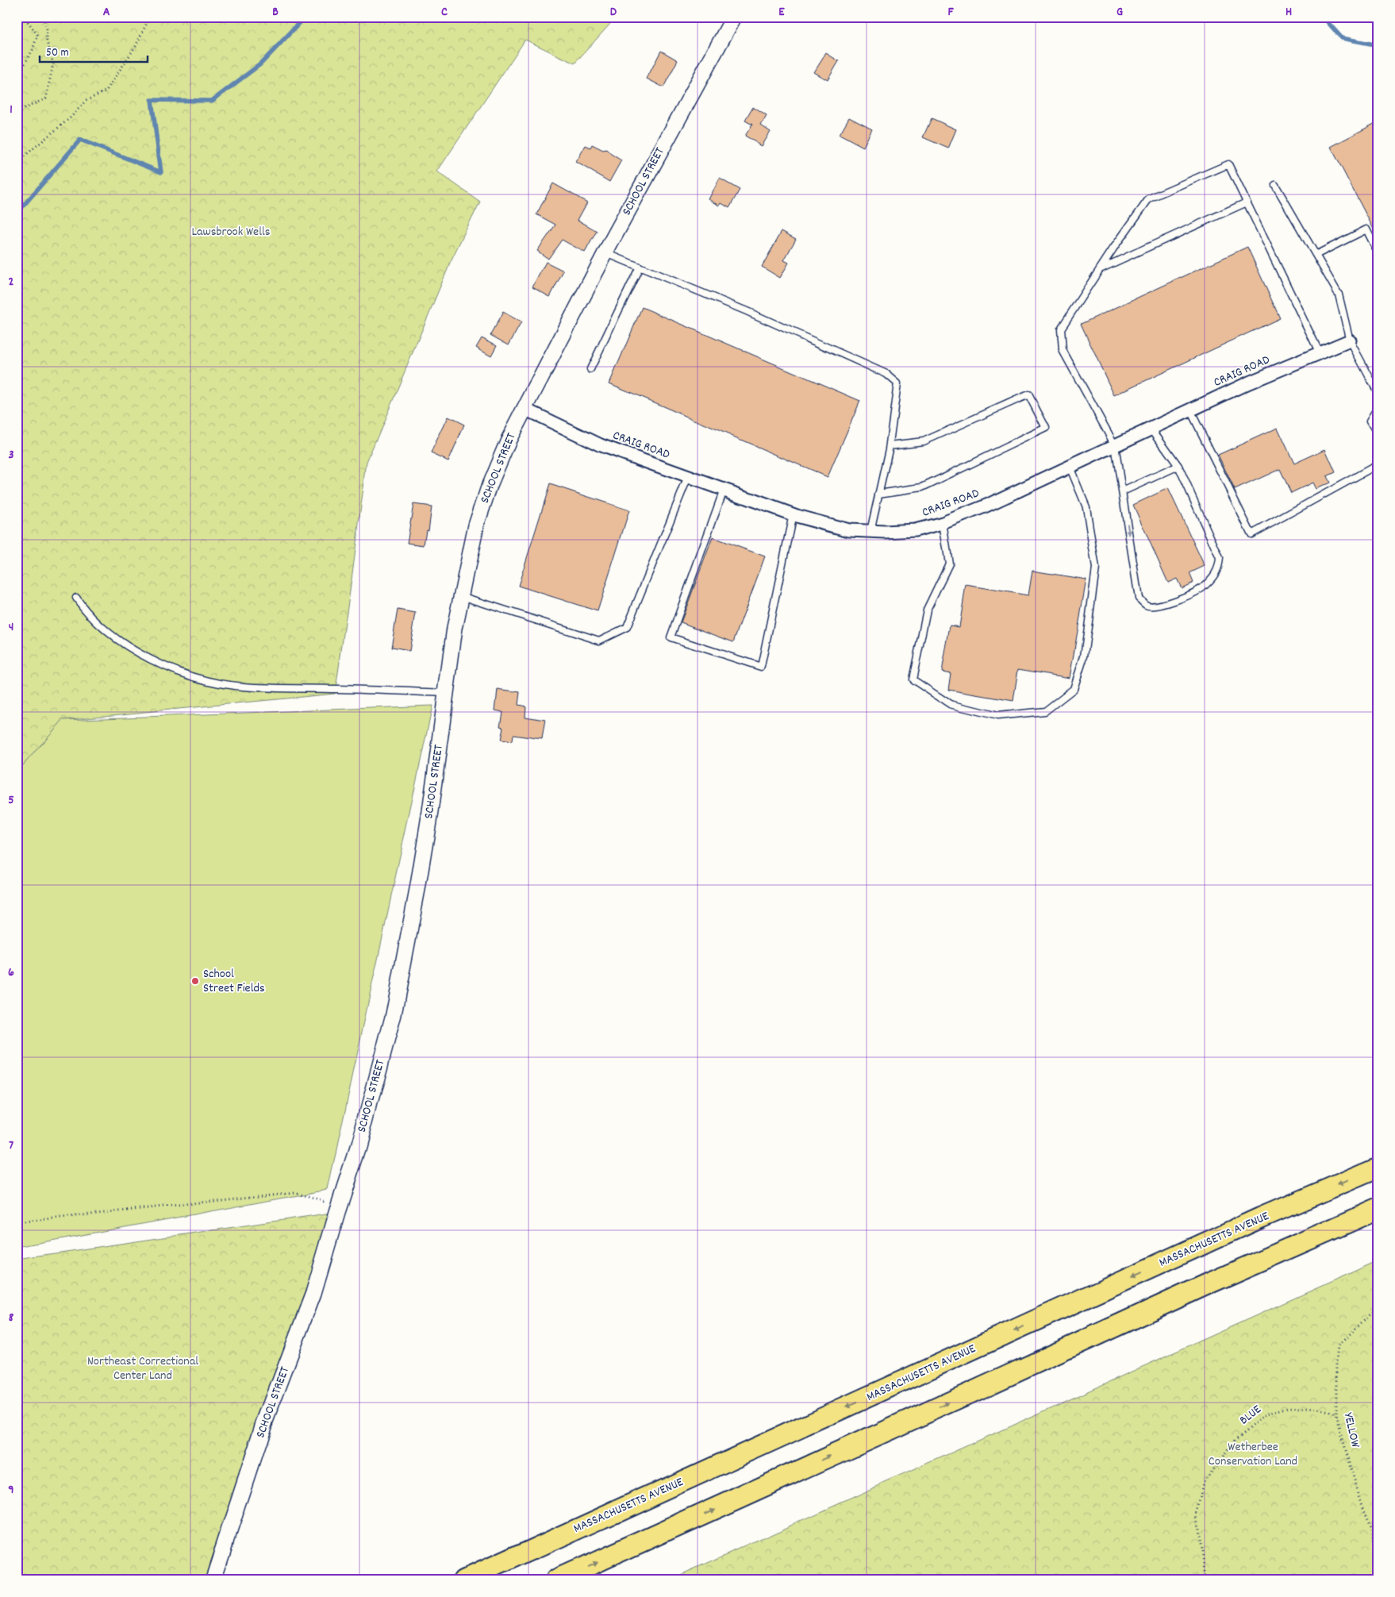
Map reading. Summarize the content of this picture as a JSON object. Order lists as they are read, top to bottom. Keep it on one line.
{"streets":{"highway":["MASSACHUSETTS AVENUE"],"street":["SCHOOL STREET","CRAIG ROAD"],"path":["BLUE","YELLOW"]},"crossings":[["SCHOOL STREET","CRAIG ROAD"],["BLUE","YELLOW"]],"parks":["Lawsbrook Wells","Northeast Correctional Center Land","Wetherbee Conservation Land"],"places":["School Street Fields"],"scale_bar":"50 m","grid":{"columns":["A","B","C","D","E","F","G","H"],"rows":["1","2","3","4","5","6","7","8","9"]}}
